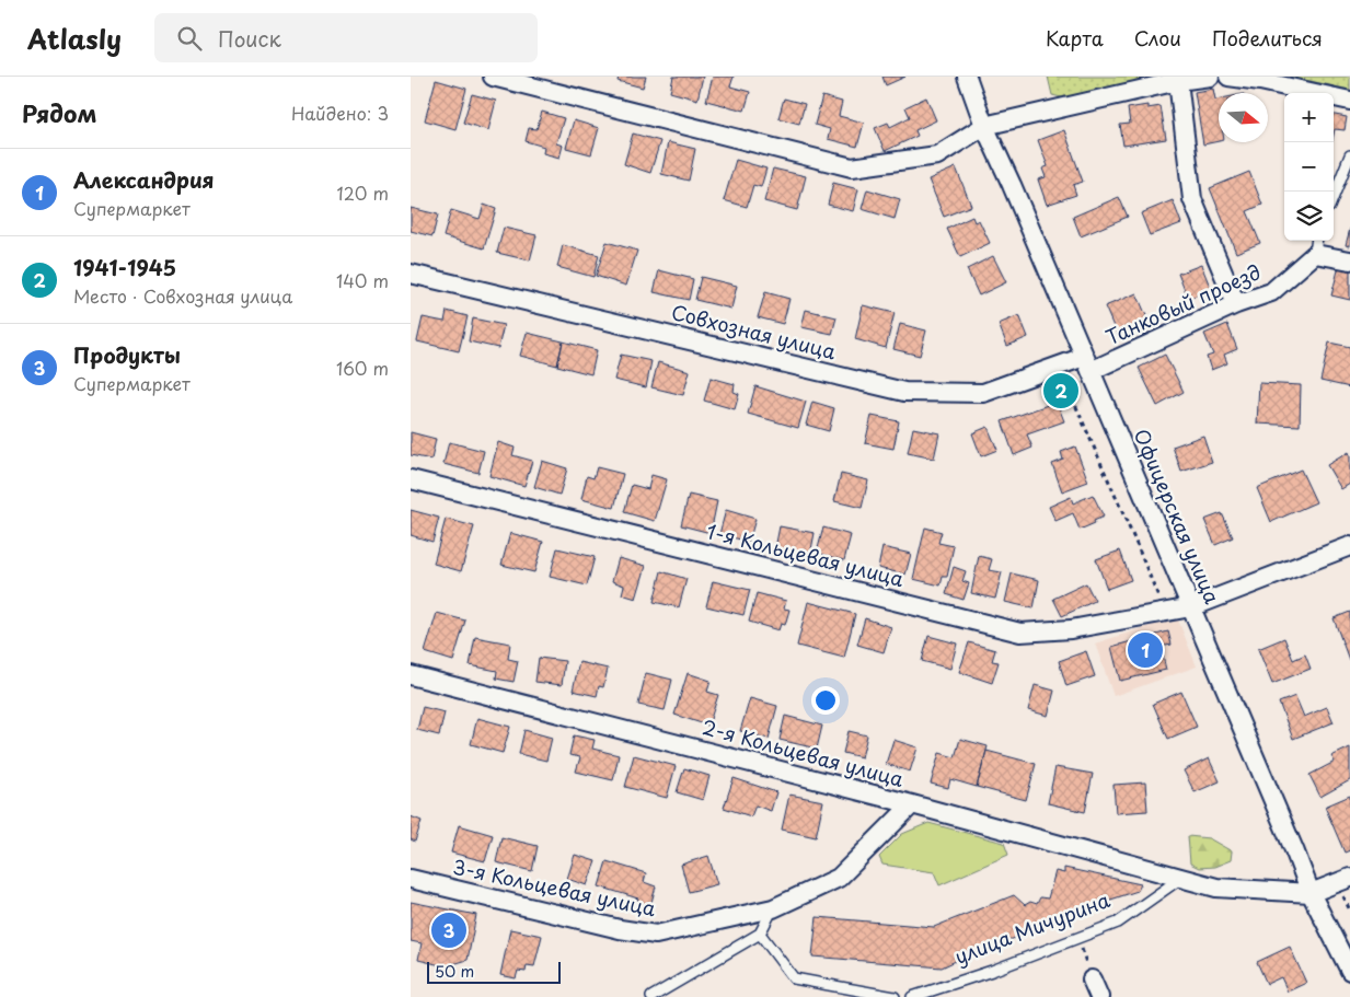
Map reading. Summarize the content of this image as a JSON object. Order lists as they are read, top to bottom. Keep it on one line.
{"streets":{"street":["Танковый проезд","Совхозная улица","Офицерская улица","1-я Кольцевая улица","2-я Кольцевая улица","3-я Кольцевая улица"],"lane":["улица Мичурина"]},"crossings":[["Танковый проезд","Совхозная улица"],["Танковый проезд","Офицерская улица"],["Совхозная улица","Офицерская улица"],["Офицерская улица","1-я Кольцевая улица"],["2-я Кольцевая улица","3-я Кольцевая улица"],["2-я Кольцевая улица","улица Мичурина"]],"scale_bar":"50 m","north":"right","page":{"header":"Atlasly","search":"Поиск","nav":["Карта","Слои","Поделиться"],"heading":["Рядом","Найдено: 3"],"map_buttons":["+","−"],"list":[{"mark":"1","name":"Александрия","note":"Супермаркет","value":"120 m"},{"mark":"2","name":"1941-1945","note":"Место · Совхозная улица","value":"140 m"},{"mark":"3","name":"Продукты","note":"Супермаркет","value":"160 m"}],"pins":["2","1","3"],"scale":"50 m"}}
